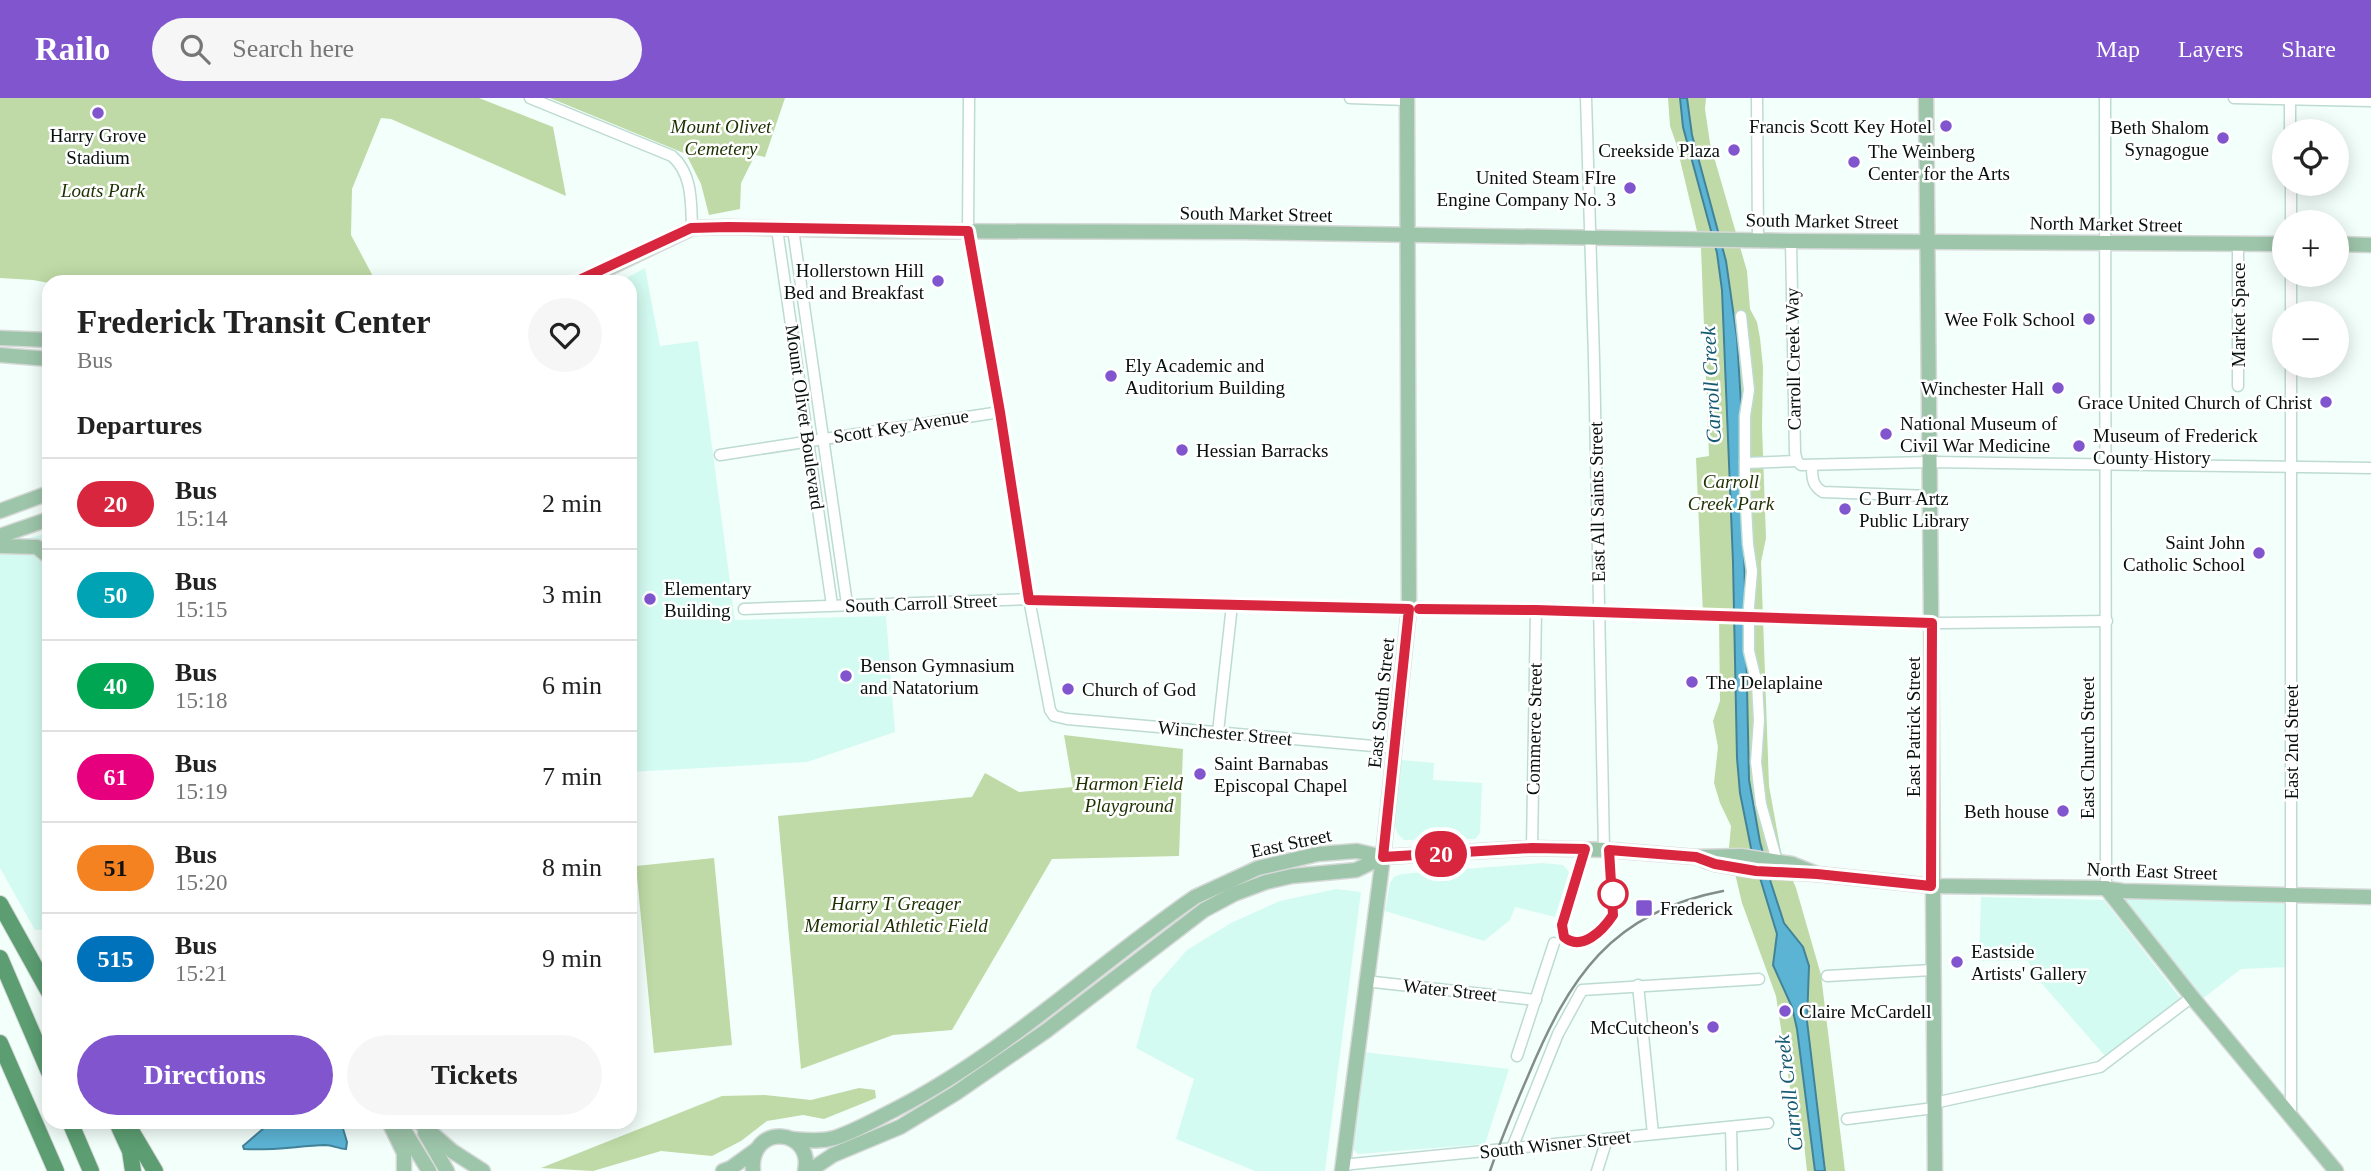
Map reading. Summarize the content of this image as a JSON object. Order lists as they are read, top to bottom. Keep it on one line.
{"streets":{"main road":["South Market Street","North Market Street","East South Street","East Patrick Street","East Street","North East Street"],"street":["Market Space","Carroll Creek Way","Mount Olivet Boulevard","Scott Key Avenue","East All Saints Street","South Carroll Street","Commerce Street","Winchester Street","East 2nd Street","East Church Street","Water Street","South Wisner Street"]},"crossings":[["South Market Street","North Market Street"],["South Market Street","Carroll Creek Way"],["South Market Street","Mount Olivet Boulevard"],["South Market Street","East All Saints Street"],["South Market Street","East South Street"],["South Market Street","East Patrick Street"],["North Market Street","Market Space"],["North Market Street","East Patrick Street"],["North Market Street","East Church Street"],["Mount Olivet Boulevard","Scott Key Avenue"],["Mount Olivet Boulevard","South Carroll Street"],["East All Saints Street","South Carroll Street"],["East All Saints Street","North East Street"],["South Carroll Street","East South Street"],["South Carroll Street","East Patrick Street"],["South Carroll Street","Commerce Street"],["South Carroll Street","Winchester Street"],["South Carroll Street","East Church Street"],["East South Street","Winchester Street"],["East South Street","East Street"],["East South Street","North East Street"],["East South Street","Water Street"],["East South Street","South Wisner Street"],["East Patrick Street","North East Street"],["Commerce Street","North East Street"],["East 2nd Street","North East Street"],["East Church Street","North East Street"],["East Street","North East Street"]],"water":["Carroll Creek"],"parks":["Mount Olivet Cemetery","Loats Park","Carroll Creek Park","Harmon Field Playground","Harry T Greager Memorial Athletic Field"],"places":{"other":["Harry Grove Stadium","Francis Scott Key Hotel","Beth Shalom Synagogue","Creekside Plaza","The Weinberg Center for the Arts","United Steam FIre Engine Company No. 3","Hollerstown Hill Bed and Breakfast","Wee Folk School","Ely Academic and Auditorium Building","Winchester Hall","Grace United Church of Christ","National Museum of Civil War Medicine","Museum of Frederick County History","Hessian Barracks","C Burr Artz Public Library","Saint John Catholic School","Elementary Building","Benson Gymnasium and Natatorium","The Delaplaine","Church of God","Saint Barnabas Episcopal Chapel","Beth house","Eastside Artists' Gallery","Claire McCardell","McCutcheon's"],"transit":["Frederick"]},"lines":["bus line 20"],"page":{"header":"Railo","search":"Search here","nav":["Map","Layers","Share"],"on_map":"20","map_buttons":["+","−"],"heading":[["Frederick Transit Center","Bus"],"Departures"],"list":[{"mark":"20","name":"Bus","note":"15:14","value":"2 min"},{"mark":"50","name":"Bus","note":"15:15","value":"3 min"},{"mark":"40","name":"Bus","note":"15:18","value":"6 min"},{"mark":"61","name":"Bus","note":"15:19","value":"7 min"},{"mark":"51","name":"Bus","note":"15:20","value":"8 min"},{"mark":"515","name":"Bus","note":"15:21","value":"9 min"}],"buttons":["Directions","Tickets"]}}
